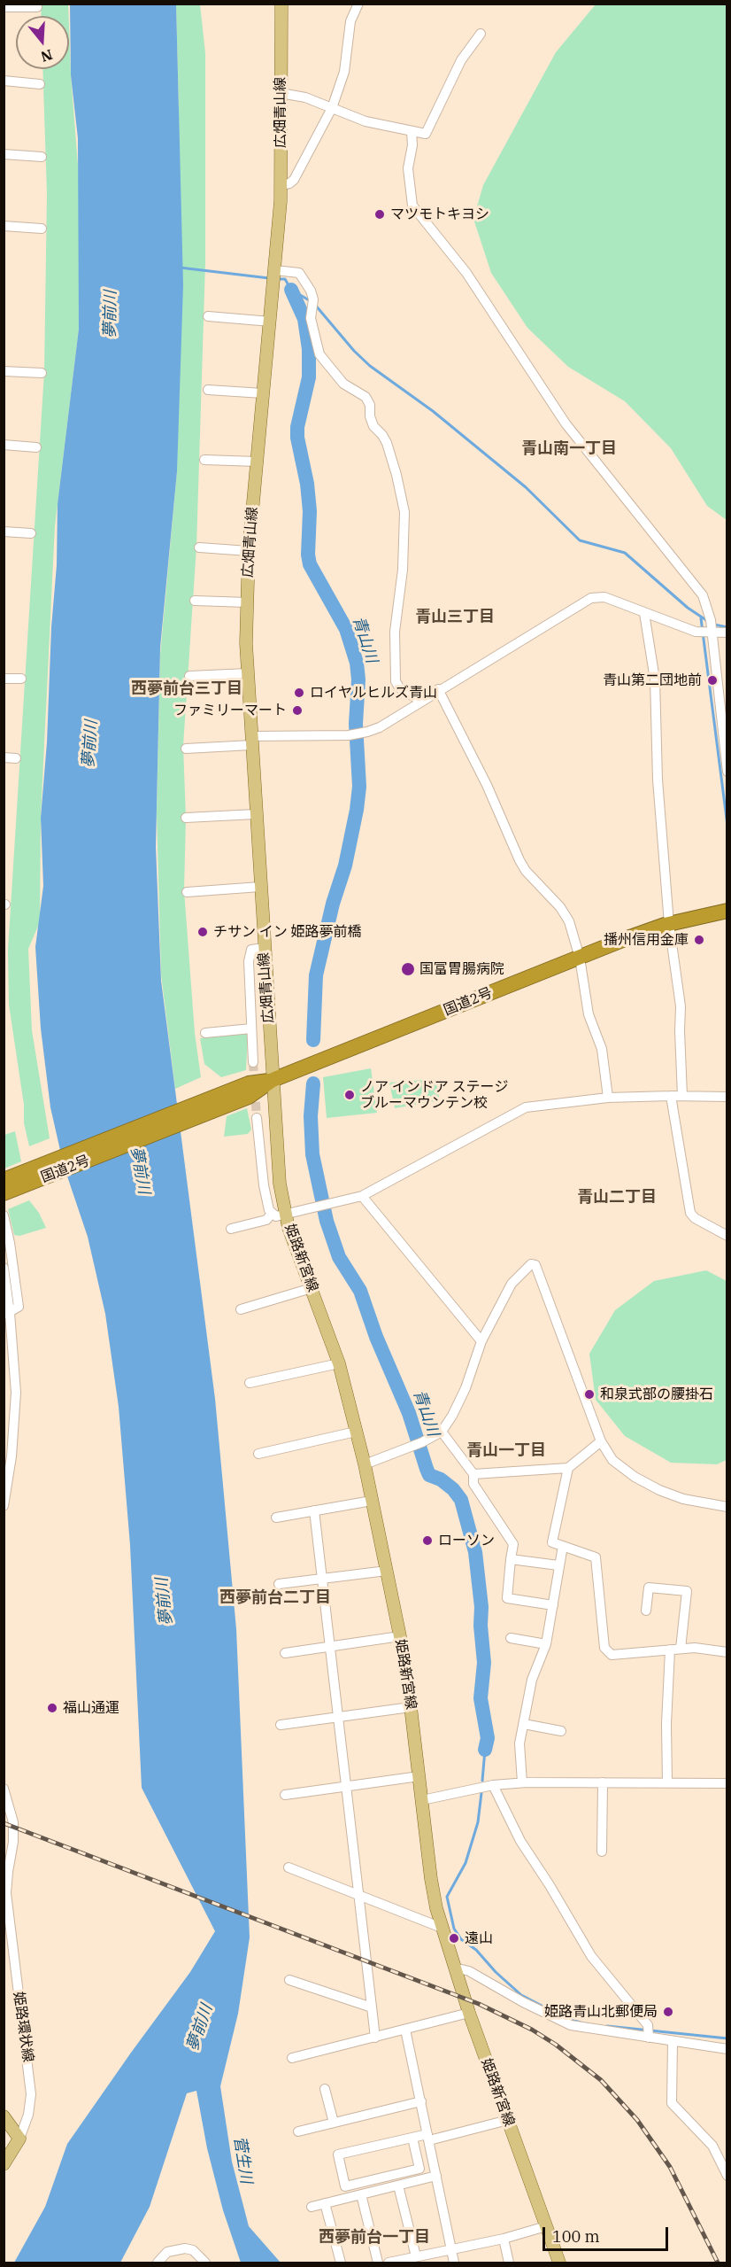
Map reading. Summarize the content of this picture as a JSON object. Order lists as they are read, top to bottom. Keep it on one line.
{"streets":{"highway":["国道2号"],"main road":["広畑青山線","姫路新宮線","姫路環状線"]},"crossings":[["広畑青山線","国道2号"],["広畑青山線","姫路新宮線"],["国道2号","姫路新宮線"]],"districts":["青山南一丁目","青山三丁目","西夢前台三丁目","青山二丁目","青山一丁目","西夢前台二丁目","西夢前台一丁目"],"water":["夢前川","青山川","菅生川"],"places":["マツモトキヨシ","青山第二団地前","ロイヤルヒルズ青山","ファミリーマート","チサン イン 姫路夢前橋","播州信用金庫","国富胃腸病院","ノア インドア ステージ ブルーマウンテン校","和泉式部の腰掛石","ローソン","福山通運","遠山","姫路青山北郵便局"],"scale_bar":"100 m","north":"bottom"}
